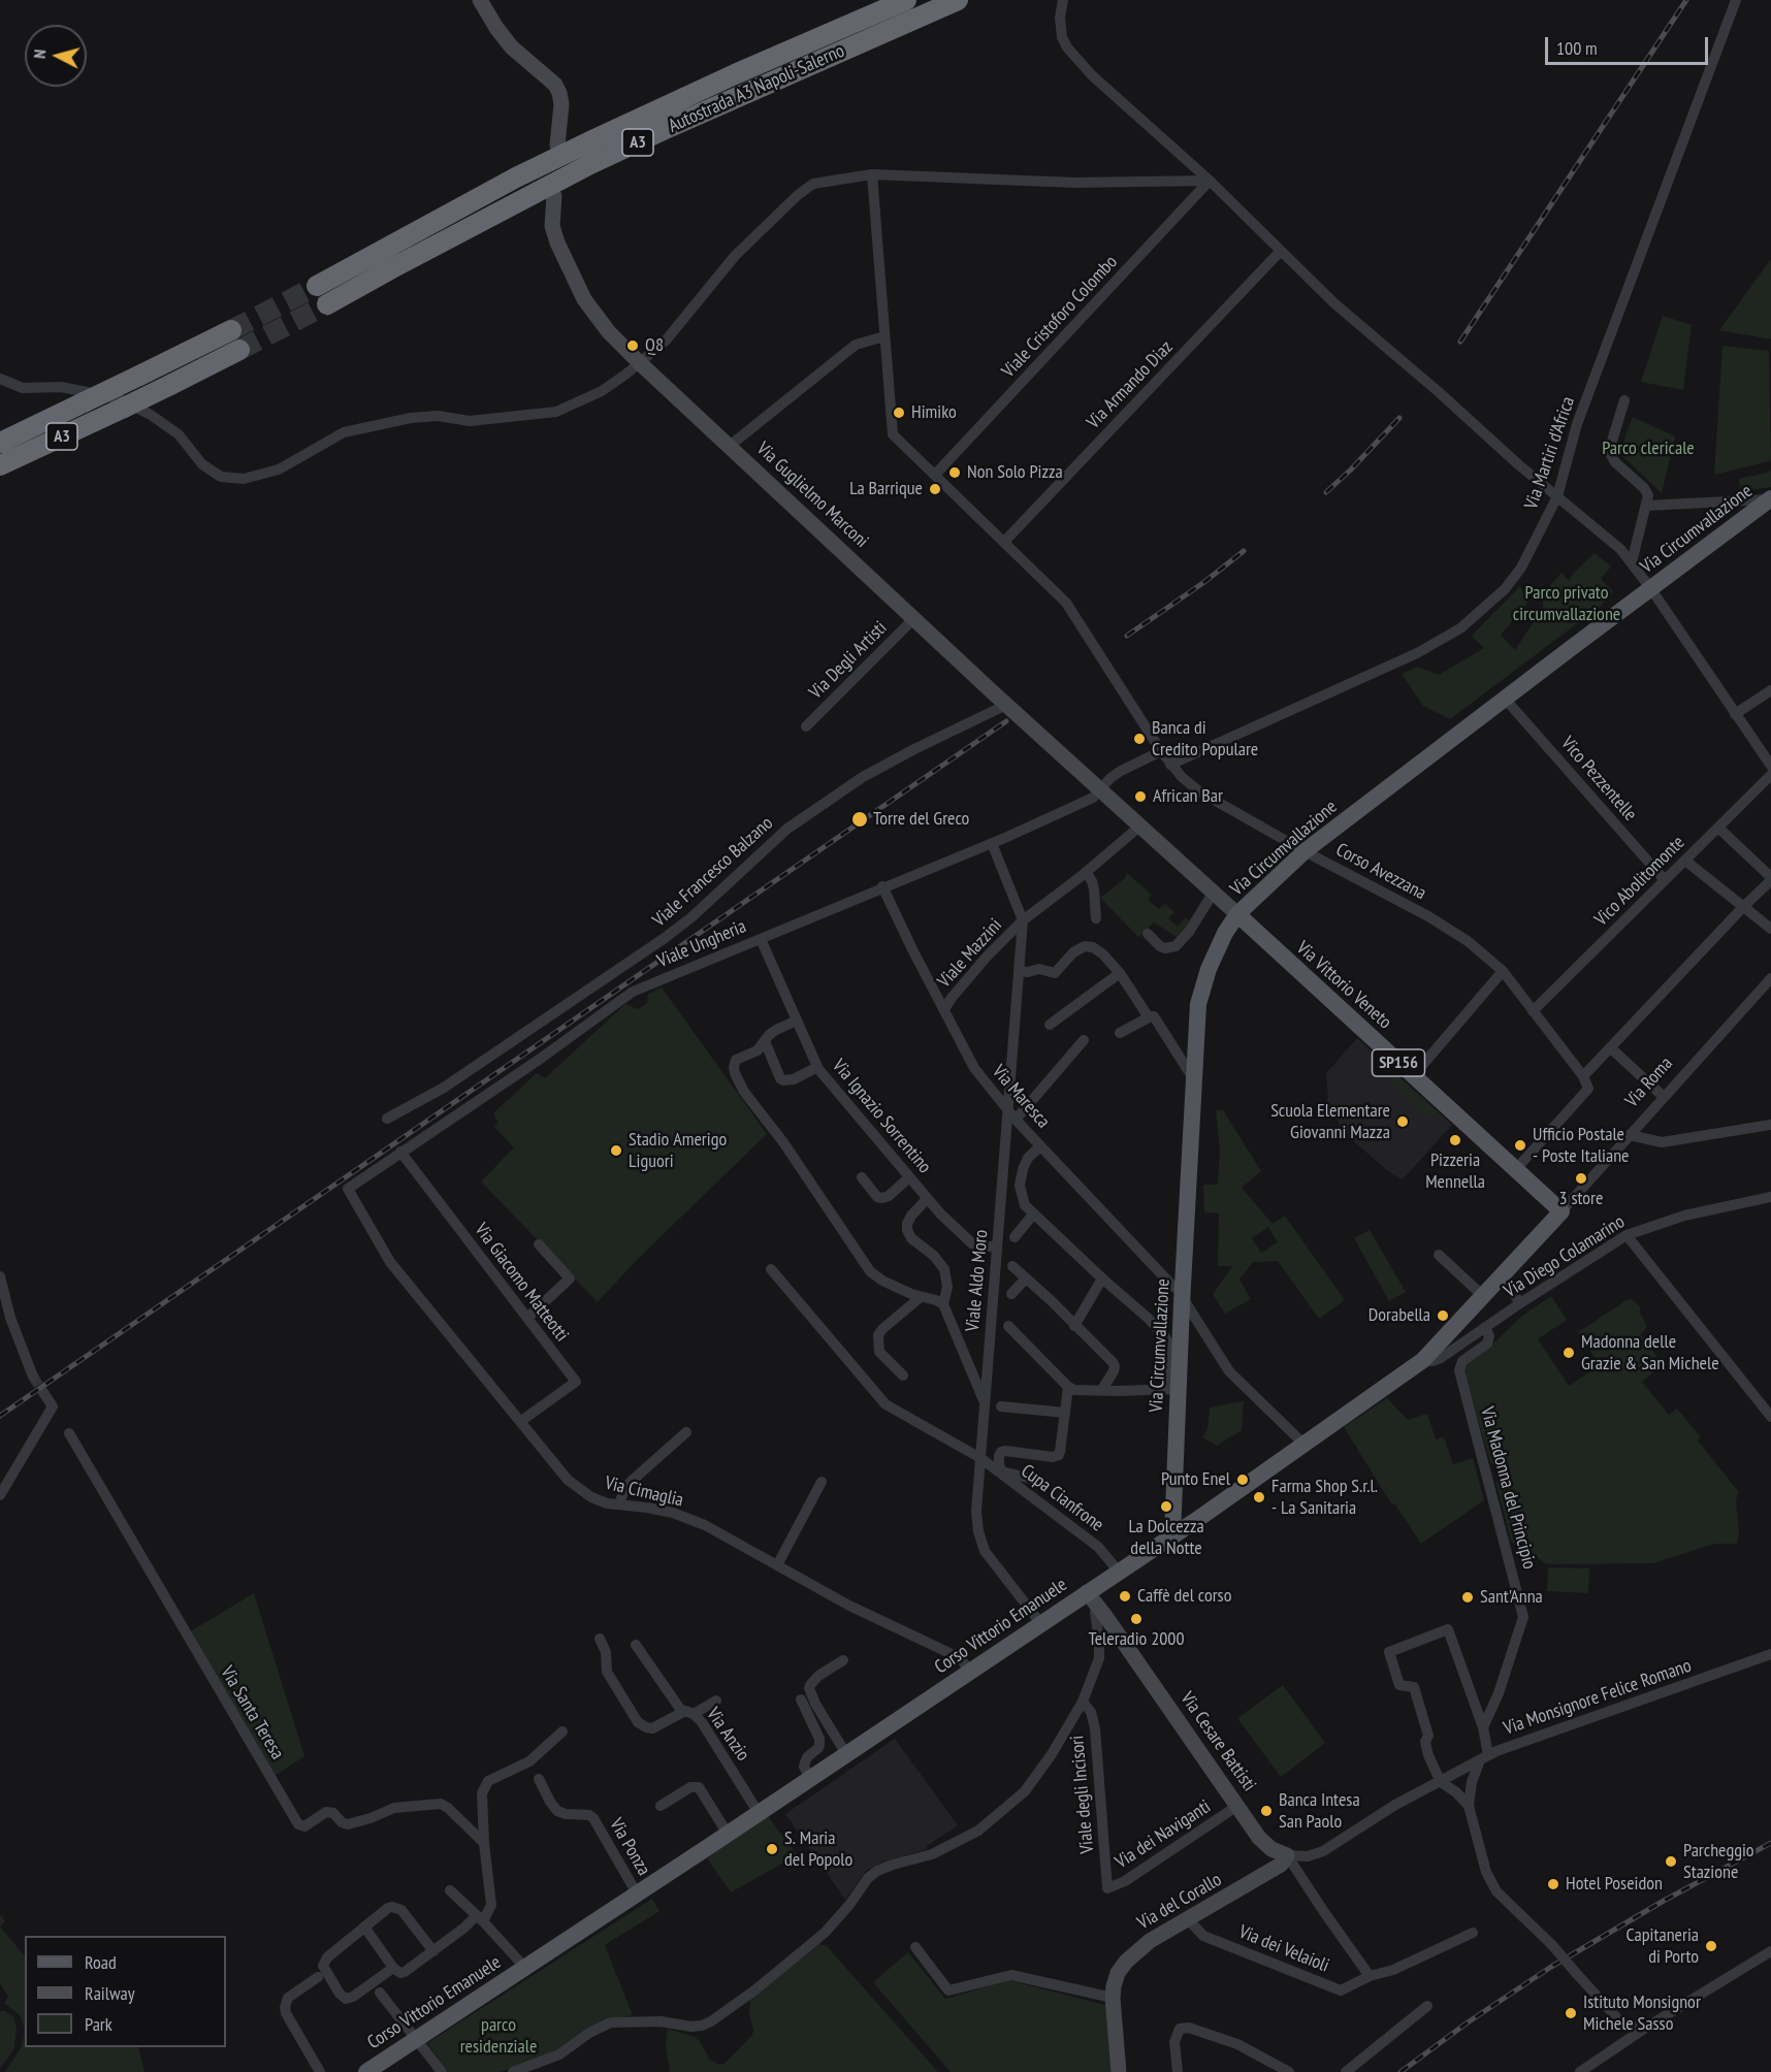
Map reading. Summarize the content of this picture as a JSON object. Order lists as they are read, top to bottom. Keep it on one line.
{"streets":{"highway":["Autostrada A3 Napoli-Salerno","A3"],"main road":["Via Circumvallazione","Via Vittorio Veneto","SP156","Via Roma","Corso Vittorio Emanuele"],"street":["Viale Cristoforo Colombo","Via Armando Diaz","Via Martiri d'Africa","Via Guglielmo Marconi","Via Degli Artisti","Vico Pezzentelle","Viale Francesco Balzano","Corso Avezzana","Vico Abolitomonte","Viale Ungheria","Viale Mazzini","Via Maresca","Via Ignazio Sorrentino","Via Diego Colamarino","Viale Aldo Moro","Via Giacomo Matteotti","Via Madonna del Principio","Via Cimaglia","Cupa Cianfrone","Via Monsignore Felice Romano","Via Santa Teresa","Via Anzio","Via Cesare Battisti","Viale degli Incisori","Via dei Naviganti","Via Ponza","Via del Corallo","Via dei Velaioli"]},"crossings":[["Viale Cristoforo Colombo","Corso Avezzana"],["Via Armando Diaz","Corso Avezzana"],["Via Martiri d'Africa","Corso Avezzana"],["Via Guglielmo Marconi","Via Degli Artisti"],["Via Guglielmo Marconi","Viale Francesco Balzano"],["Via Guglielmo Marconi","Viale Ungheria"],["Via Guglielmo Marconi","SP156"],["Via Circumvallazione","Vico Pezzentelle"],["Via Circumvallazione","Corso Avezzana"],["Via Circumvallazione","Via Vittorio Veneto"],["Via Circumvallazione","SP156"],["Via Circumvallazione","Via Maresca"],["Via Circumvallazione","Corso Vittorio Emanuele"],["Vico Pezzentelle","Vico Abolitomonte"],["Corso Avezzana","Vico Abolitomonte"],["Viale Ungheria","SP156"],["Viale Ungheria","Via Maresca"],["Viale Ungheria","Via Ignazio Sorrentino"],["Viale Ungheria","Via Giacomo Matteotti"],["Viale Ungheria","Via Cimaglia"],["Viale Mazzini","SP156"],["Viale Mazzini","Via Maresca"],["Viale Mazzini","Viale Aldo Moro"],["Via Vittorio Veneto","SP156"],["Via Vittorio Veneto","Via Roma"],["Via Roma","Corso Vittorio Emanuele"],["Via Maresca","Viale Aldo Moro"],["Via Maresca","Corso Vittorio Emanuele"],["Via Ignazio Sorrentino","Viale Aldo Moro"],["Via Diego Colamarino","Via Madonna del Principio"],["Via Diego Colamarino","Corso Vittorio Emanuele"],["Viale Aldo Moro","Cupa Cianfrone"],["Viale Aldo Moro","Corso Vittorio Emanuele"],["Via Giacomo Matteotti","Via Cimaglia"],["Via Cimaglia","Corso Vittorio Emanuele"],["Cupa Cianfrone","Corso Vittorio Emanuele"],["Corso Vittorio Emanuele","Via Anzio"],["Corso Vittorio Emanuele","Via Cesare Battisti"],["Corso Vittorio Emanuele","Via Ponza"],["Via Cesare Battisti","Via dei Naviganti"],["Via Cesare Battisti","Via del Corallo"],["Viale degli Incisori","Via dei Naviganti"],["Via del Corallo","Via dei Velaioli"]],"parks":["Parco clericale","Parco privato circumvallazione","parco residenziale"],"places":["Q8","Himiko","Non Solo Pizza","La Barrique","Banca di Credito Populare","African Bar","Torre del Greco","Scuola Elementare Giovanni Mazza","Pizzeria Mennella","Ufficio Postale - Poste Italiane","Stadio Amerigo Liguori","3 store","Dorabella","Madonna delle Grazie & San Michele","Punto Enel","Farma Shop S.r.l. - La Sanitaria","La Dolcezza della Notte","Caffè del corso","Sant'Anna","Teleradio 2000","Banca Intesa San Paolo","S. Maria del Popolo","Parcheggio Stazione","Hotel Poseidon","Capitaneria di Porto","Istituto Monsignor Michele Sasso"],"legend":["Road","Railway","Park"],"scale_bar":"100 m","north":"left"}
